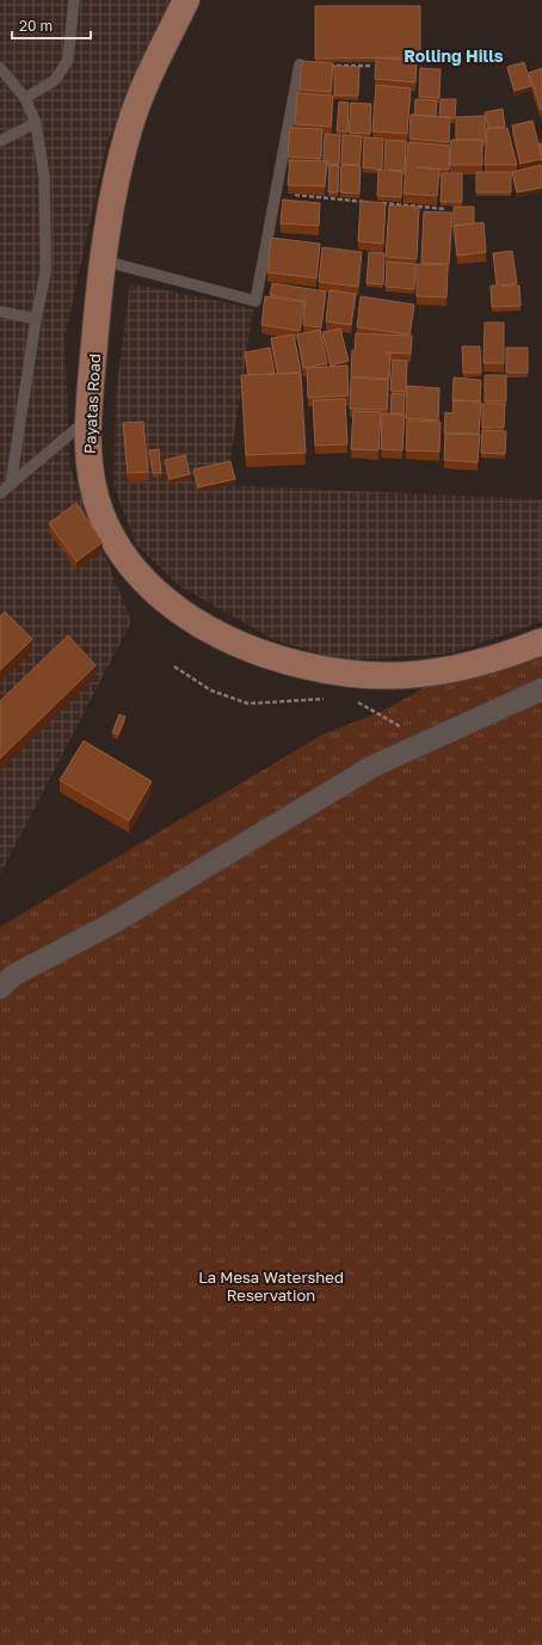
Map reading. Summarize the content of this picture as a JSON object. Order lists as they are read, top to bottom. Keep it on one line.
{"streets":{"main road":["Payatas Road"]},"districts":["Rolling Hills"],"parks":["La Mesa Watershed Reservation"],"scale_bar":"20 m"}
